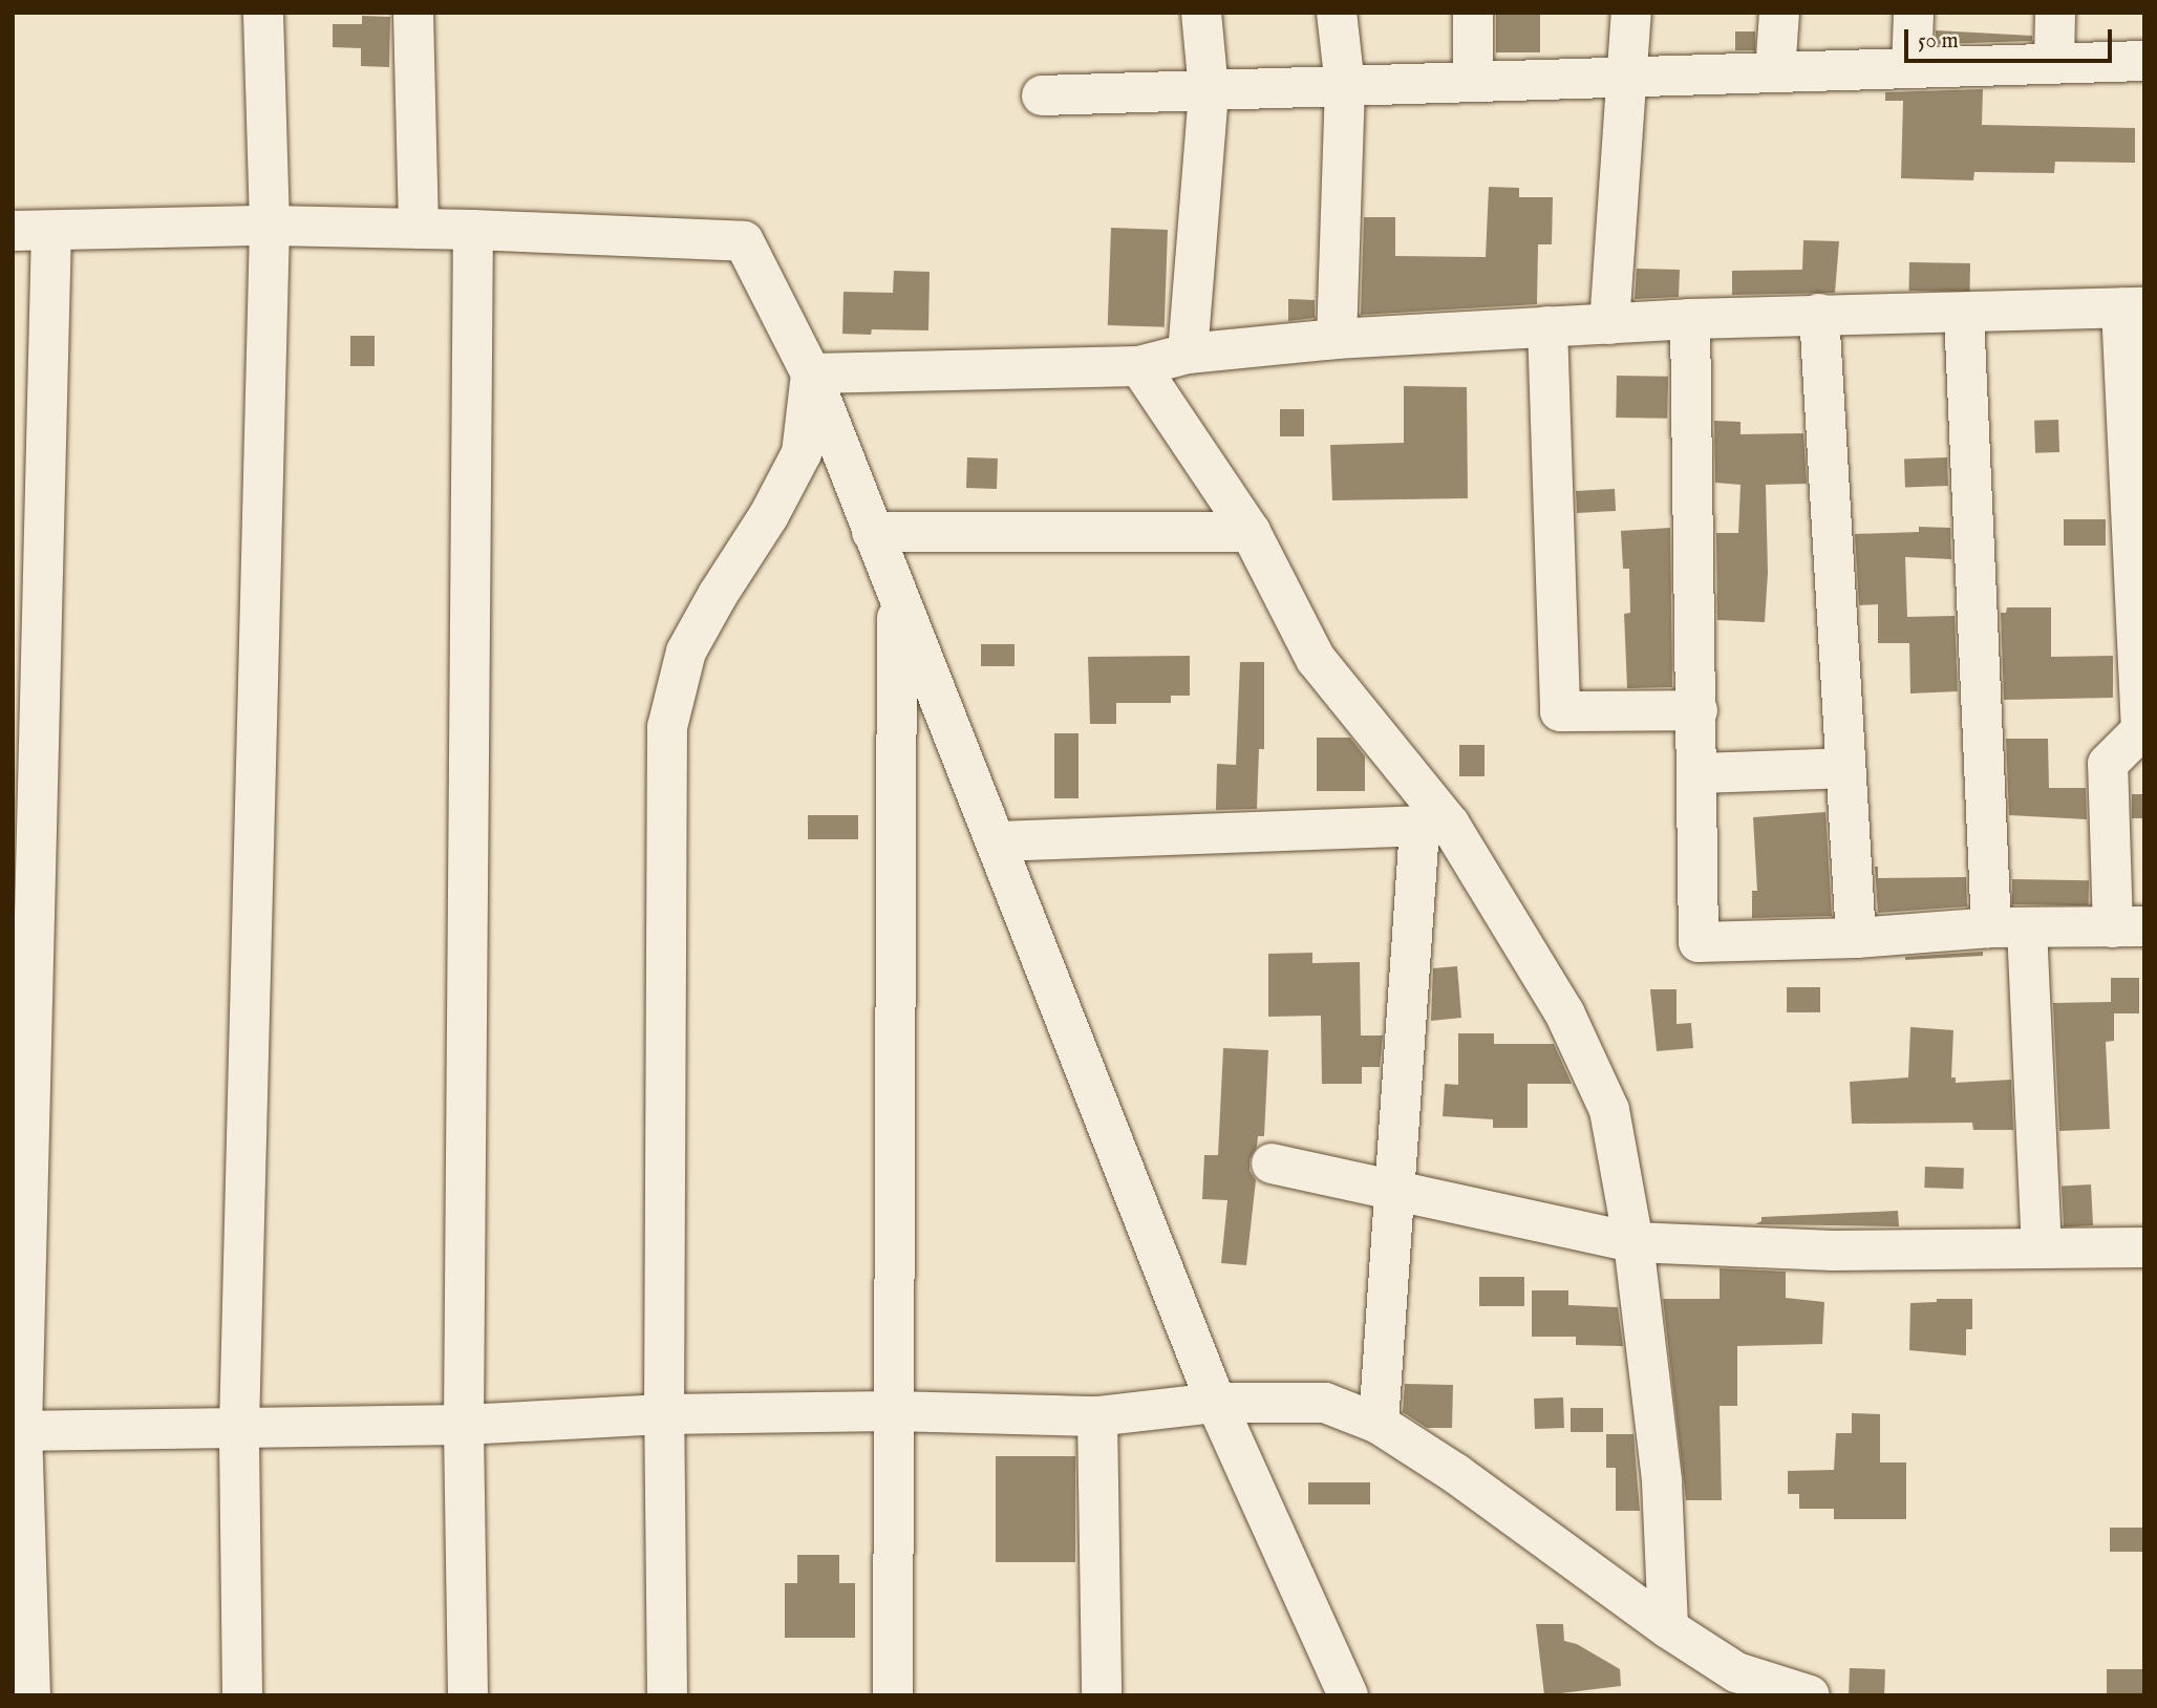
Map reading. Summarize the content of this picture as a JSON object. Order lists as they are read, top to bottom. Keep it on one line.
{"scale_bar":"50 m"}
